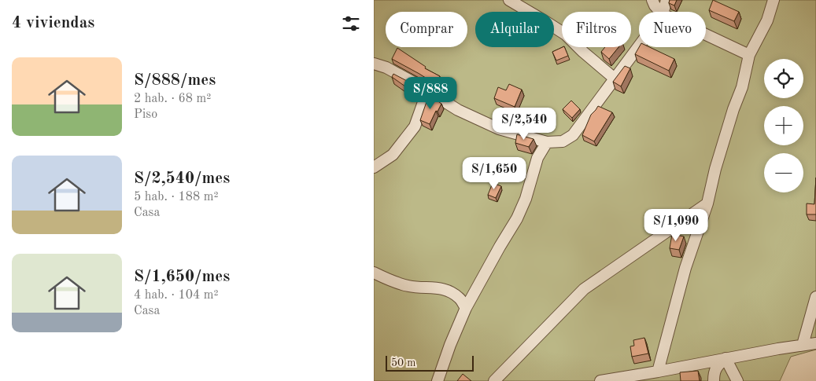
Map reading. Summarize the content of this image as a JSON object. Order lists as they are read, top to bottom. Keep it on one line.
{"scale_bar":"50 m","page":{"heading":"4 viviendas","chip":["Comprar","Alquilar","Filtros","Nuevo"],"list":[{"name":"S/888/mes","note":"2 hab. · 68 m² · Piso"},{"name":"S/2,540/mes","note":"5 hab. · 188 m² · Casa"},{"name":"S/1,650/mes","note":"4 hab. · 104 m² · Casa"}],"map_buttons":["+","−"],"price":["S/888","S/2,540","S/1,650","S/1,090"],"scale":"50 m"}}
